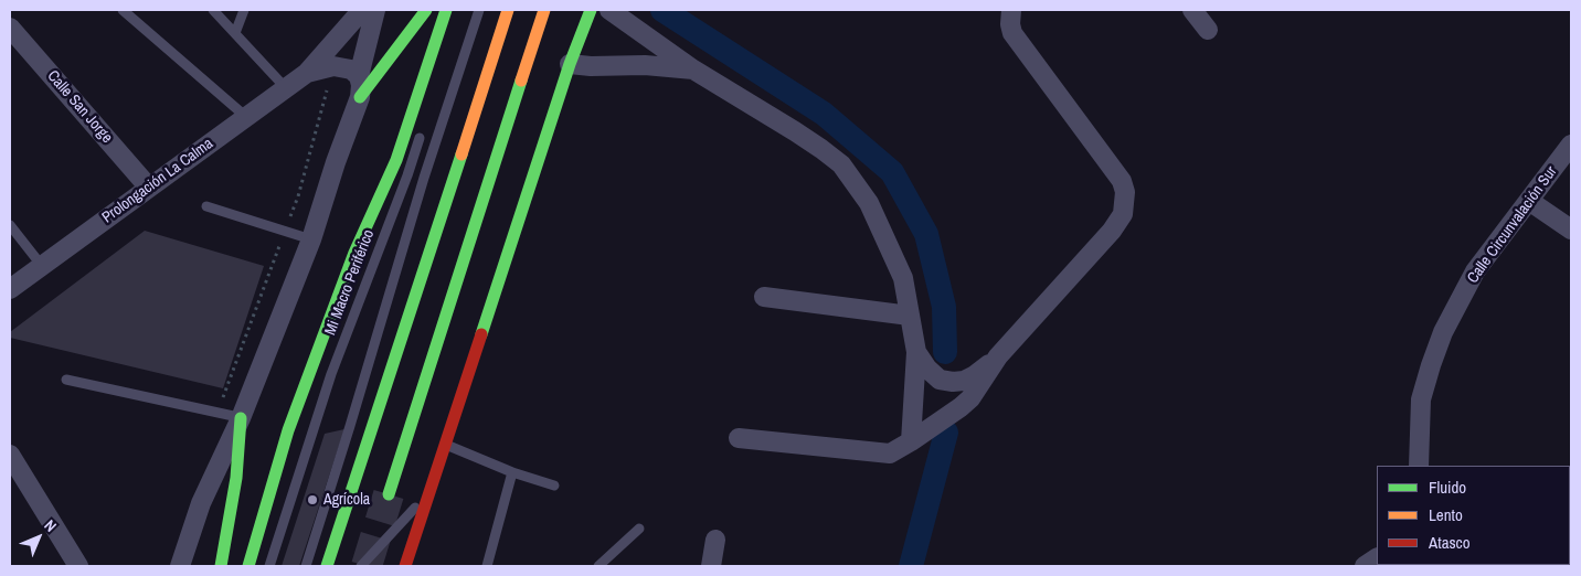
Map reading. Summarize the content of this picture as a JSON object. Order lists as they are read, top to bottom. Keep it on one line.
{"streets":{"street":["Calle San Jorge","Prolongación La Calma","Calle Circunvalación Sur"],"lane":["Mi Macro Periférico"]},"crossings":[["Calle San Jorge","Prolongación La Calma"]],"places":["Agrícola"],"legend":["Fluido","Lento","Atasco"],"north":"top right"}
